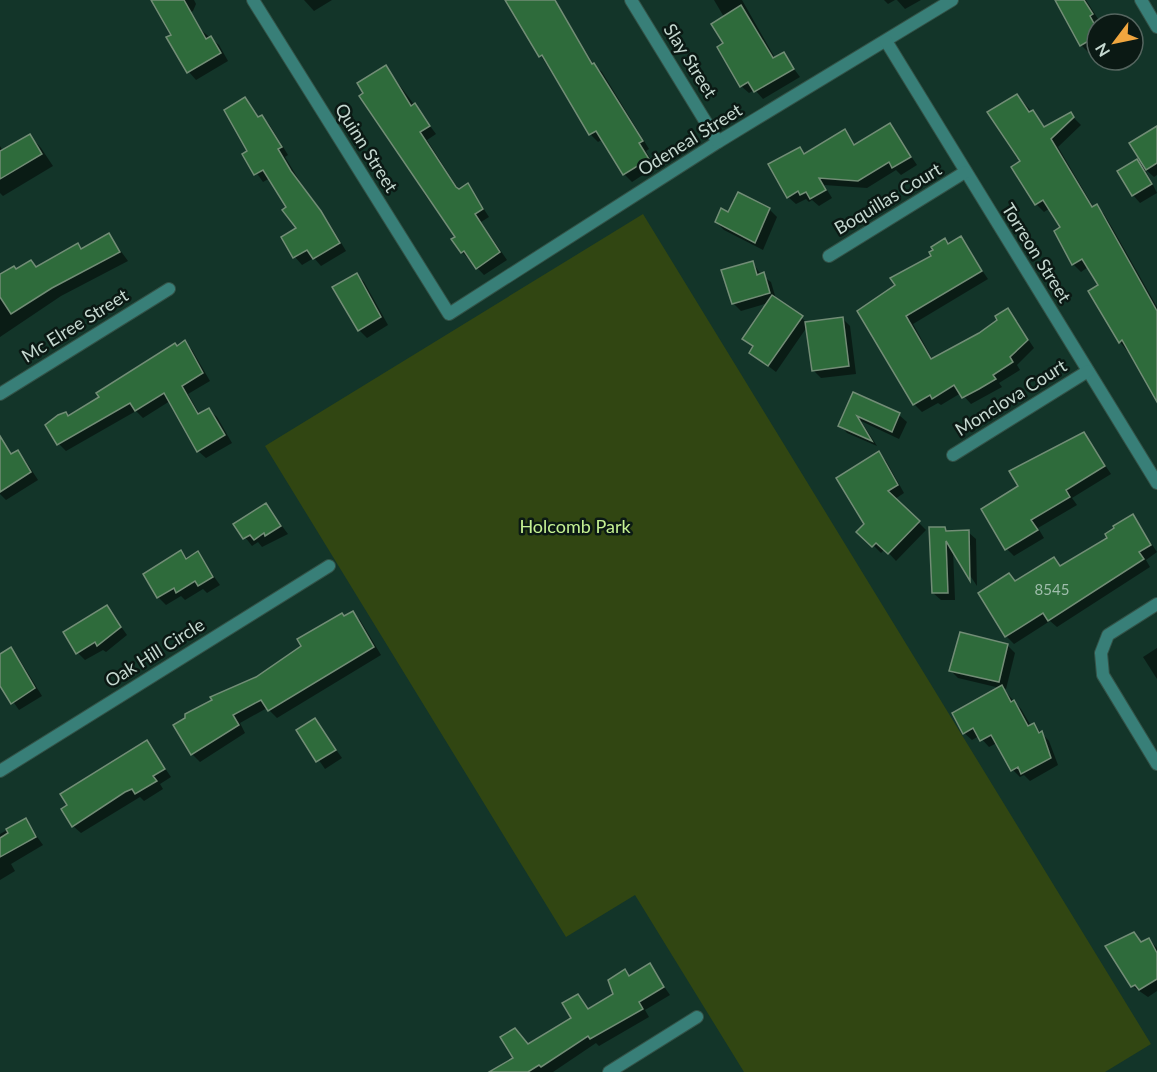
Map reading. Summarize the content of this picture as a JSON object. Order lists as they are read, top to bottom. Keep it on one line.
{"streets":{"street":["Slay Street","Odeneal Street","Quinn Street","Boquillas Court","Torreon Street","Mc Elree Street","Monclova Court","Oak Hill Circle"]},"crossings":[["Slay Street","Odeneal Street"],["Odeneal Street","Quinn Street"],["Odeneal Street","Torreon Street"],["Boquillas Court","Torreon Street"],["Torreon Street","Monclova Court"]],"parks":["Holcomb Park"],"house_numbers":["8545"],"north":"bottom left"}
